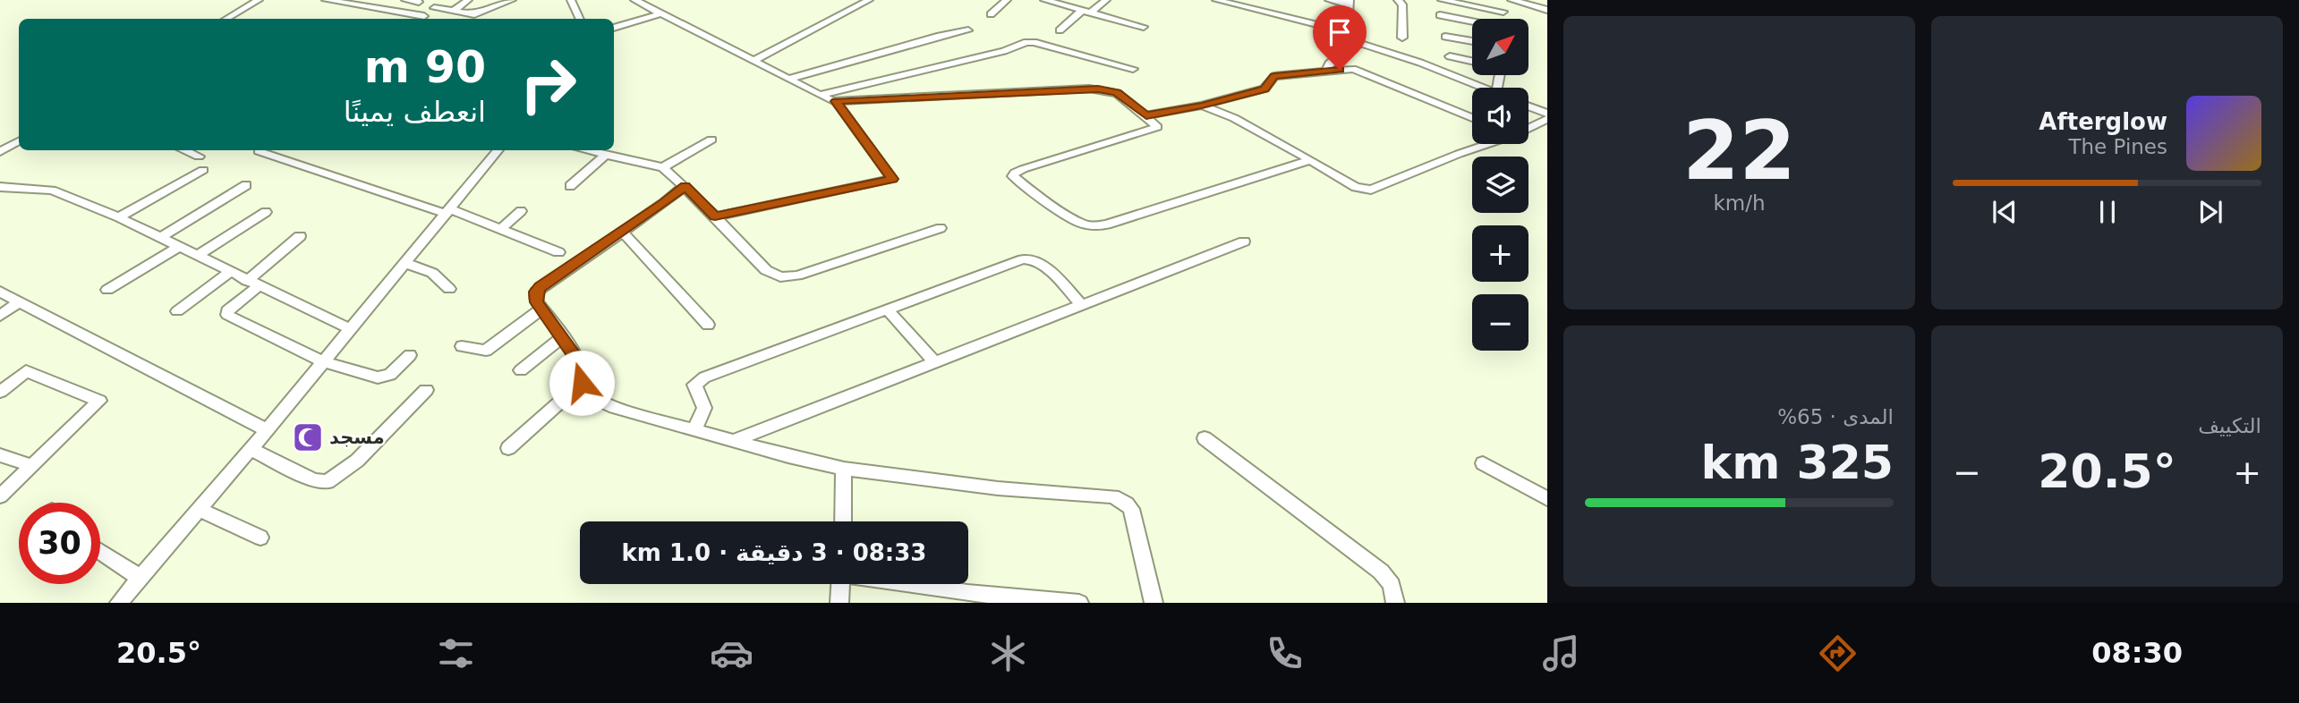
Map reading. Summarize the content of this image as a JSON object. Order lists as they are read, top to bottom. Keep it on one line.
{"places":{"mosque":["مسجد"]},"north":"top right","page":{"tile":[["22","km/h"],"التكييف",["المدى · 65%","325 km"]],"map_buttons":["+","−"],"turn":["90 m","انعطف يمينًا"],"song":["Afterglow","The Pines"],"heat":["−","20.5°","+"],"limit":"30","trip":"08:33 · 3 دقيقة · 1.0 km","tabs":["08:30","20.5°"]}}
